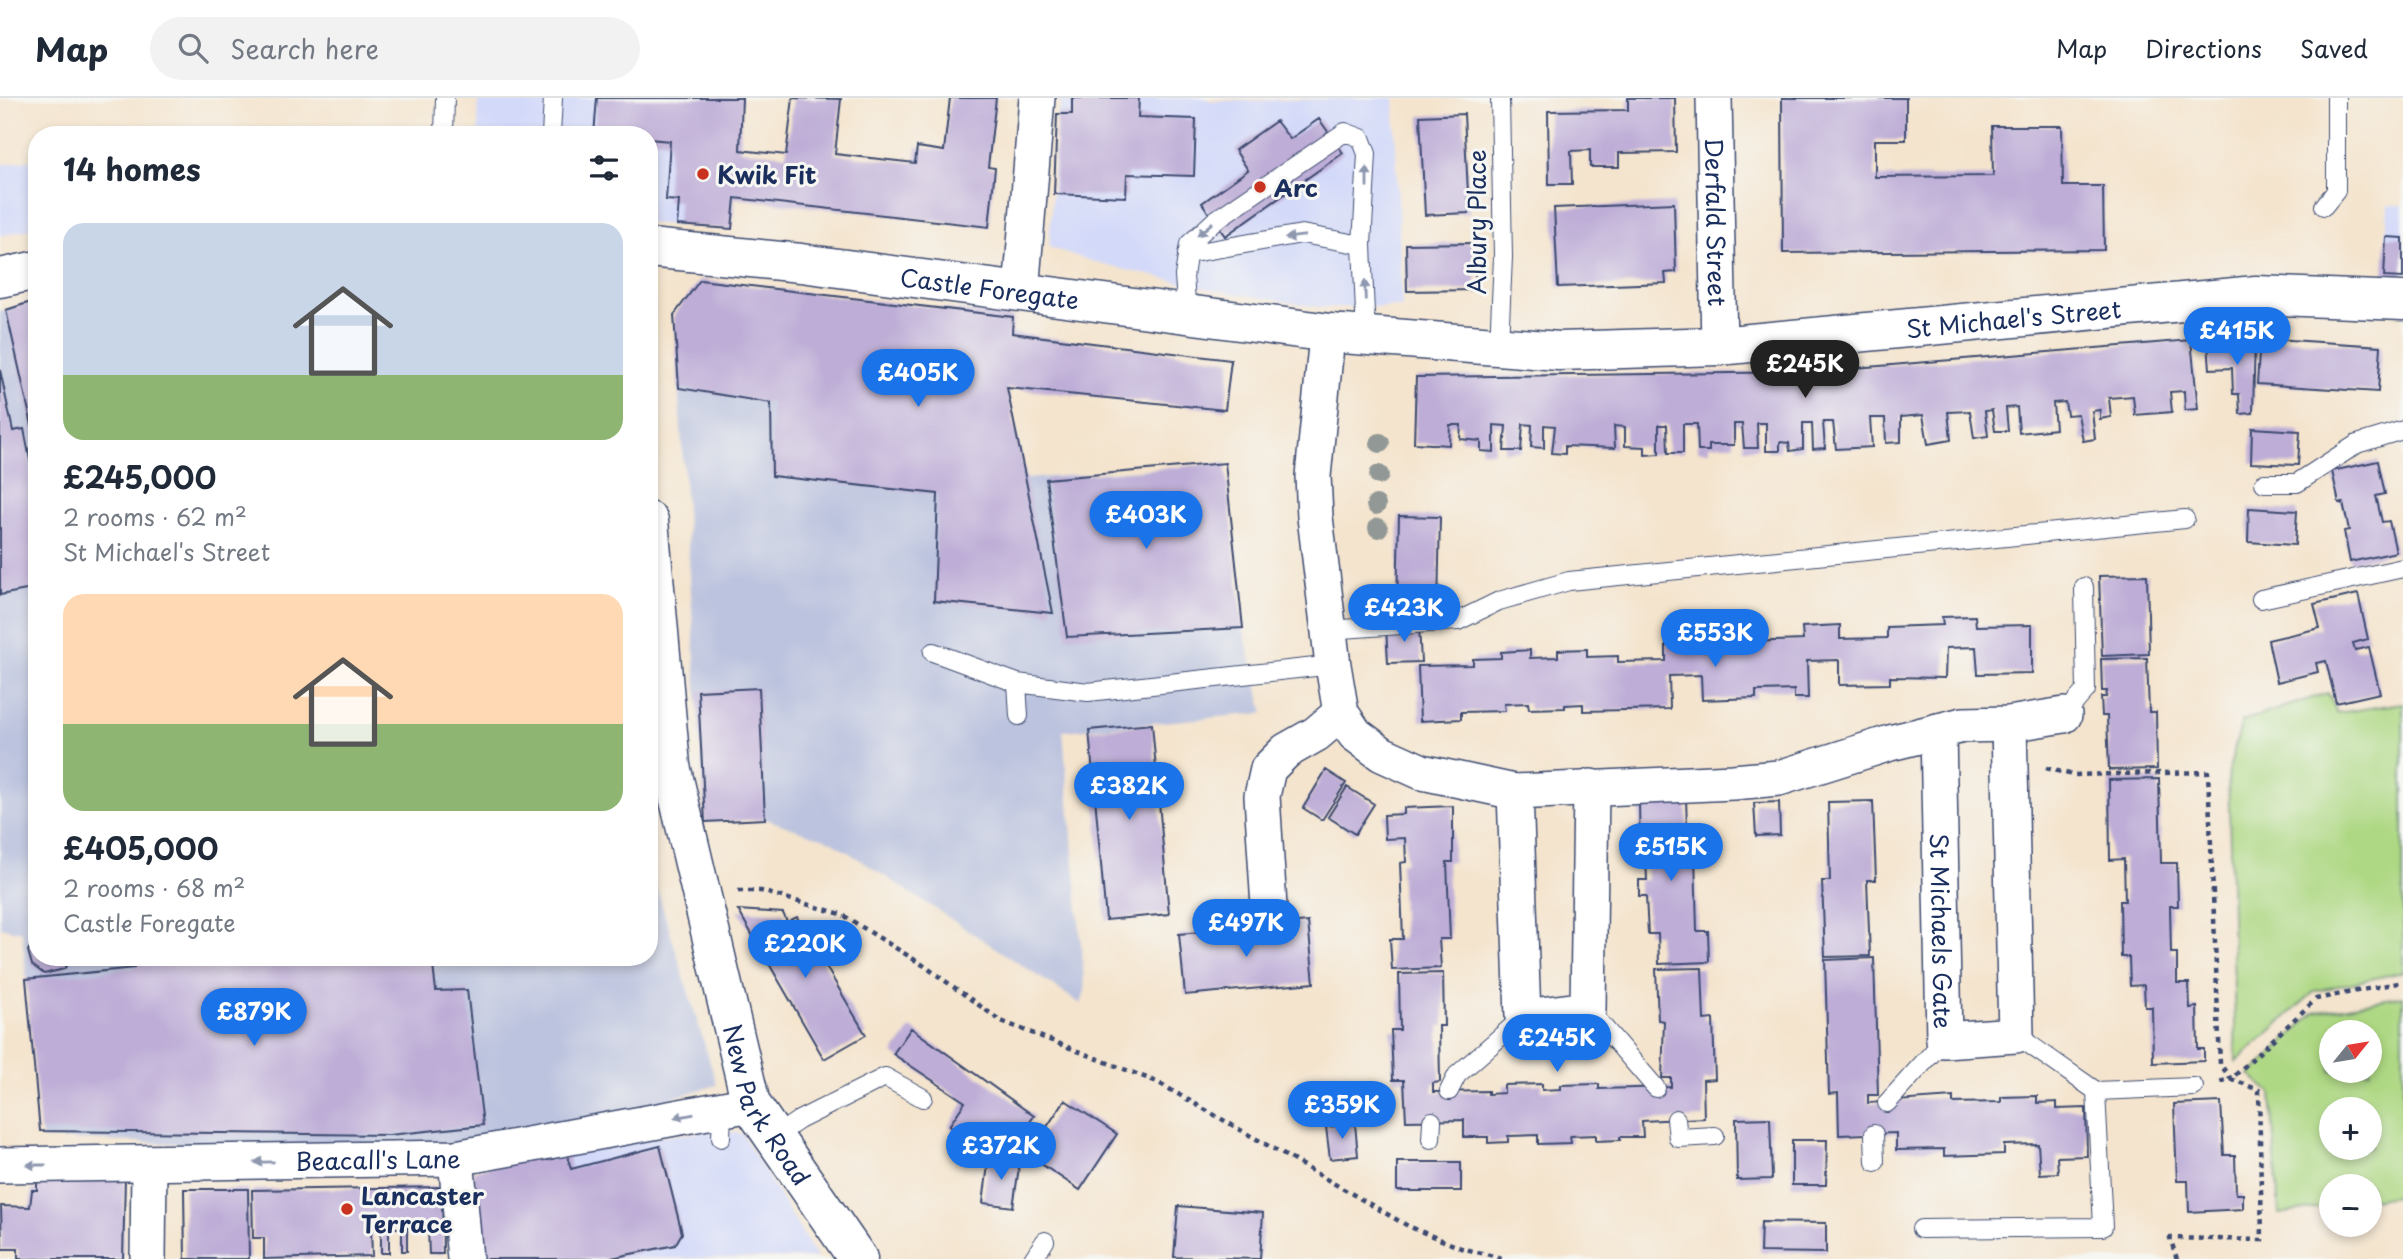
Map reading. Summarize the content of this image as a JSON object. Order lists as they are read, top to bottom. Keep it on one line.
{"streets":{"main road":["Castle Foregate","St Michael's Street","New Park Road"],"street":["Derfald Street","St Michaels Gate","Beacall's Lane"],"lane":["Albury Place"]},"crossings":[["Albury Place","St Michael's Street"],["Derfald Street","St Michael's Street"],["Castle Foregate","St Michael's Street"],["New Park Road","Beacall's Lane"]],"one_way":["Beacall's Lane"],"places":["Kwik Fit","Arc","Lancaster Terrace"],"north":"top right","page":{"header":"Map","search":"Search here","nav":["Map","Directions","Saved"],"heading":"14 homes","list":[{"name":"£245,000","note":"2 rooms · 62 m² · St Michael's Street"},{"name":"£405,000","note":"2 rooms · 68 m² · Castle Foregate"}],"price":["£415K","£245K","£405K","£403K","£423K","£553K","£382K","£515K","£497K","£220K","£879K","£245K","£359K","£372K"],"map_buttons":["+","−"]}}
